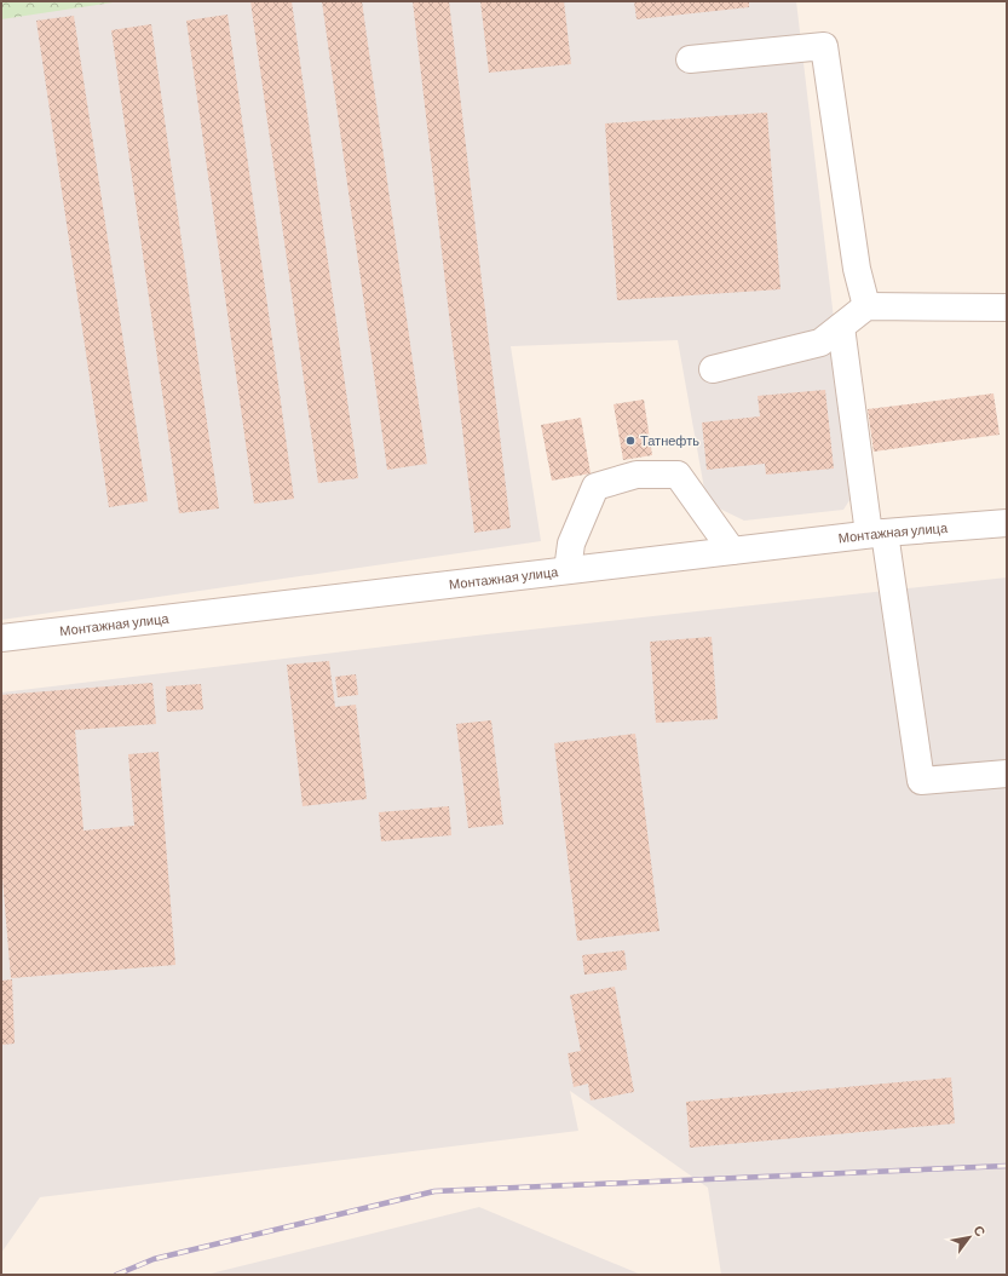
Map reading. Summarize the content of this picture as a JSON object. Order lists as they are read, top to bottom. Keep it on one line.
{"streets":{"street":["Монтажная улица"]},"places":["Татнефть"],"north":"top right"}
